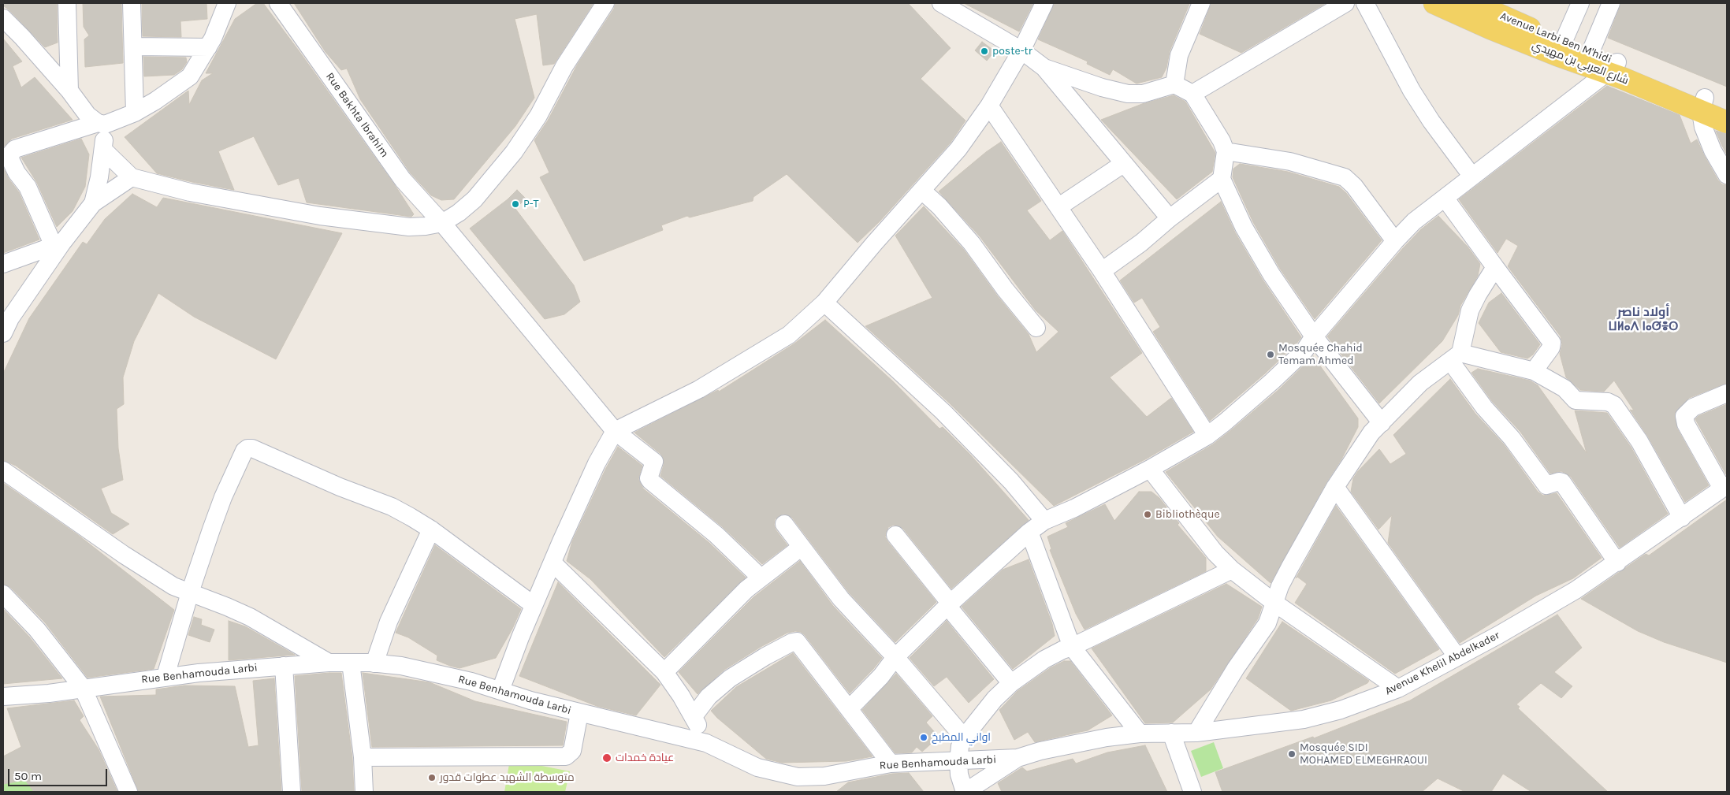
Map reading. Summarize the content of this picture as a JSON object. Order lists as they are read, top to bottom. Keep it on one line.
{"streets":{"main road":["Avenue Larbi Ben M'hidi","شارع العربي بن مهيدي"],"street":["Rue Bakhta Ibrahim","Avenue Khelil Abdelkader","Rue Benhamouda Larbi"]},"crossings":[["Avenue Larbi Ben M'hidi","شارع العربي بن مهيدي"],["Avenue Khelil Abdelkader","Rue Benhamouda Larbi"]],"districts":["أولاد ناصر ⵡⵍⴰⴷ ⵏⴰⵚⴻⵔ"],"places":["poste-tr","P-T","Mosquée Chahid Temam Ahmed","Bibliothèque","اواني المطبخ","Mosquée SIDI MOHAMED ELMEGHRAOUI","عيادة خمدات","متوسطة الشهيد عطوات قدور"],"scale_bar":"50 m"}
